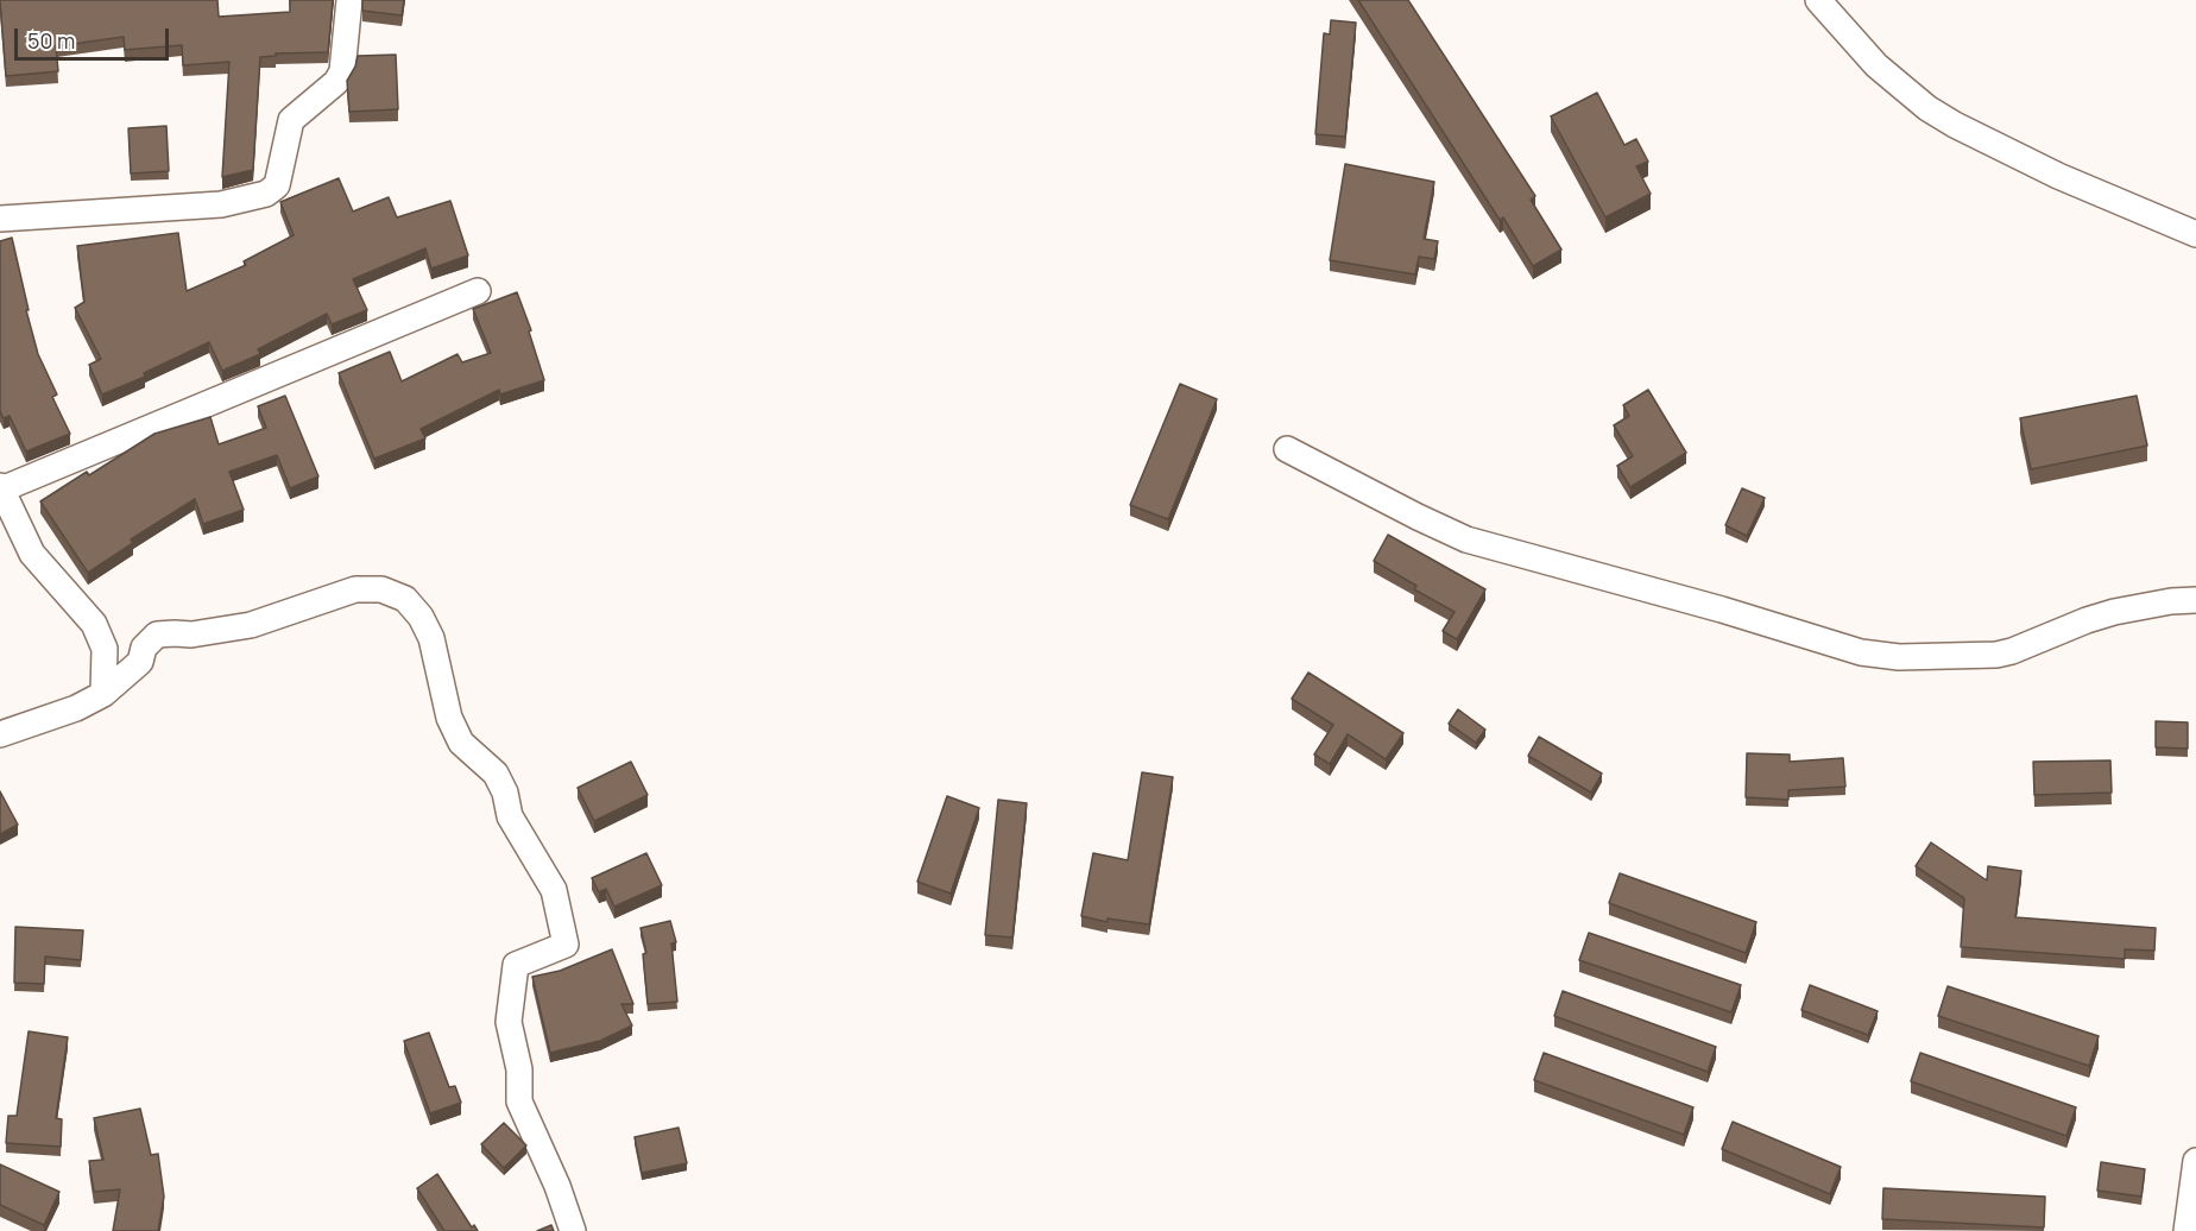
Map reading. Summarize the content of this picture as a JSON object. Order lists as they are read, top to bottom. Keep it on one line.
{"scale_bar":"50 m"}
